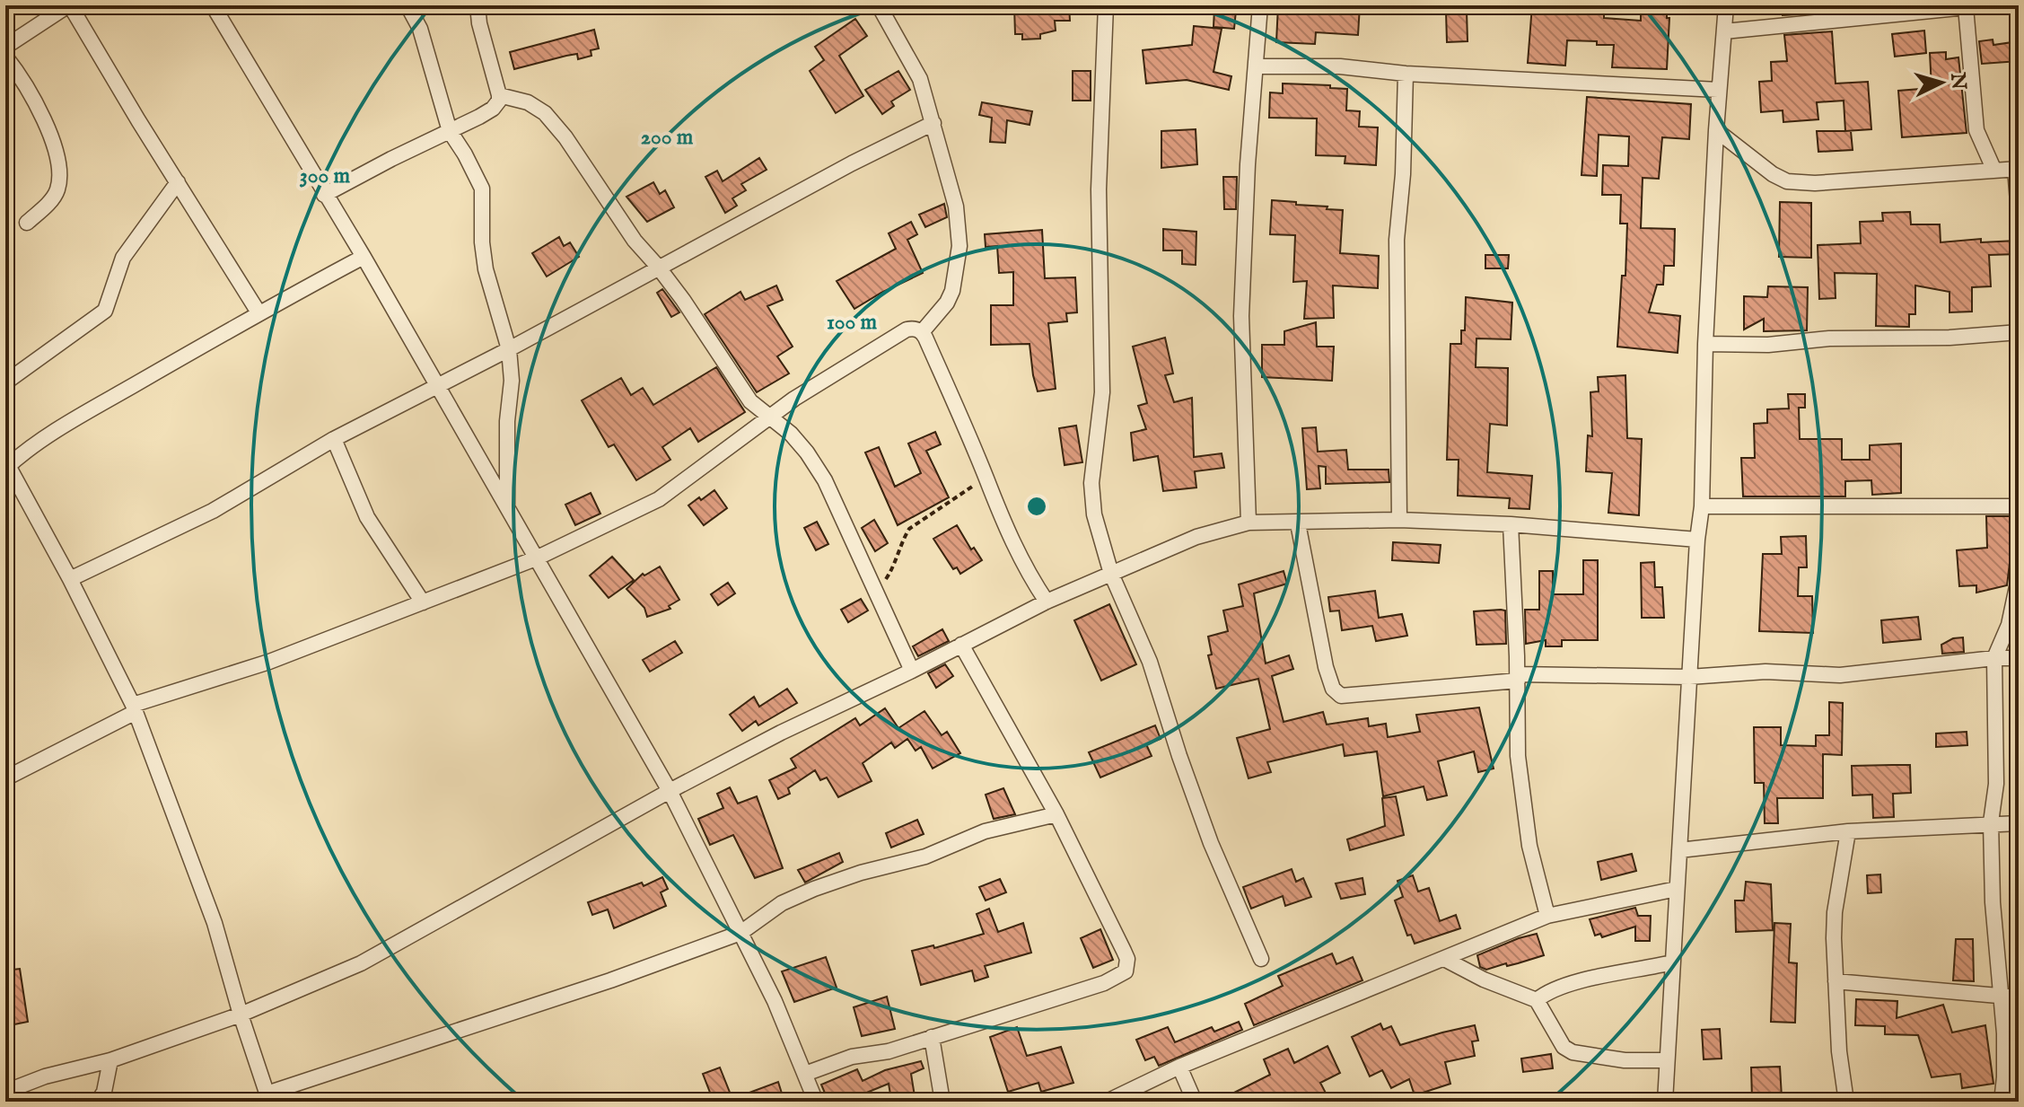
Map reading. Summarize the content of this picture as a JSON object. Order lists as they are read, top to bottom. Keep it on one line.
{"north":"right","rings":["200 m","300 m","100 m"]}
